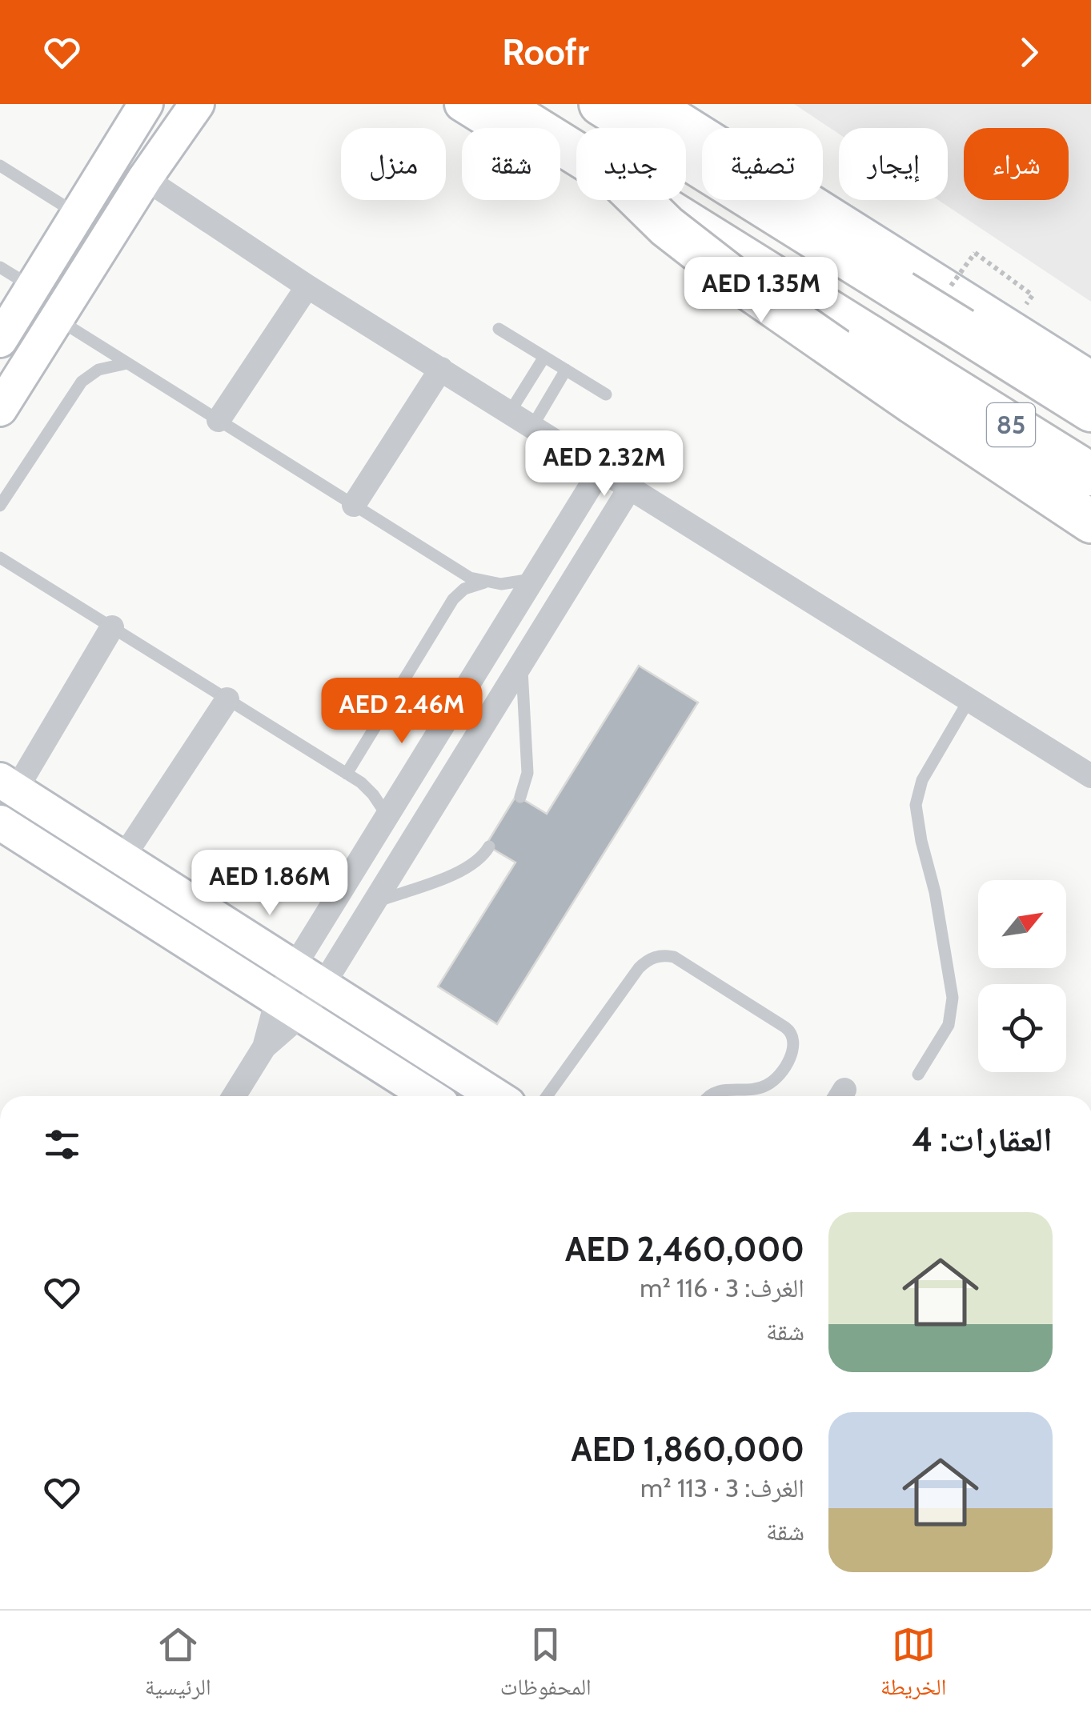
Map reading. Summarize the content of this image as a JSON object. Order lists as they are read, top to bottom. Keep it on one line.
{"streets":{"highway":["85"]},"north":"top right","page":{"header":"Roofr","chip":["شراء","إيجار","تصفية","جديد","شقة","منزل"],"price":["AED 1.35M","AED 2.32M","AED 2.46M","AED 1.86M"],"heading":"العقارات: 4","list":[{"name":"AED 2,460,000","note":"الغرف: 3 · 116 m² · شقة"},{"name":"AED 1,860,000","note":"الغرف: 3 · 113 m² · شقة"}],"tabs":["الخريطة","المحفوظات","الرئيسية"]}}
